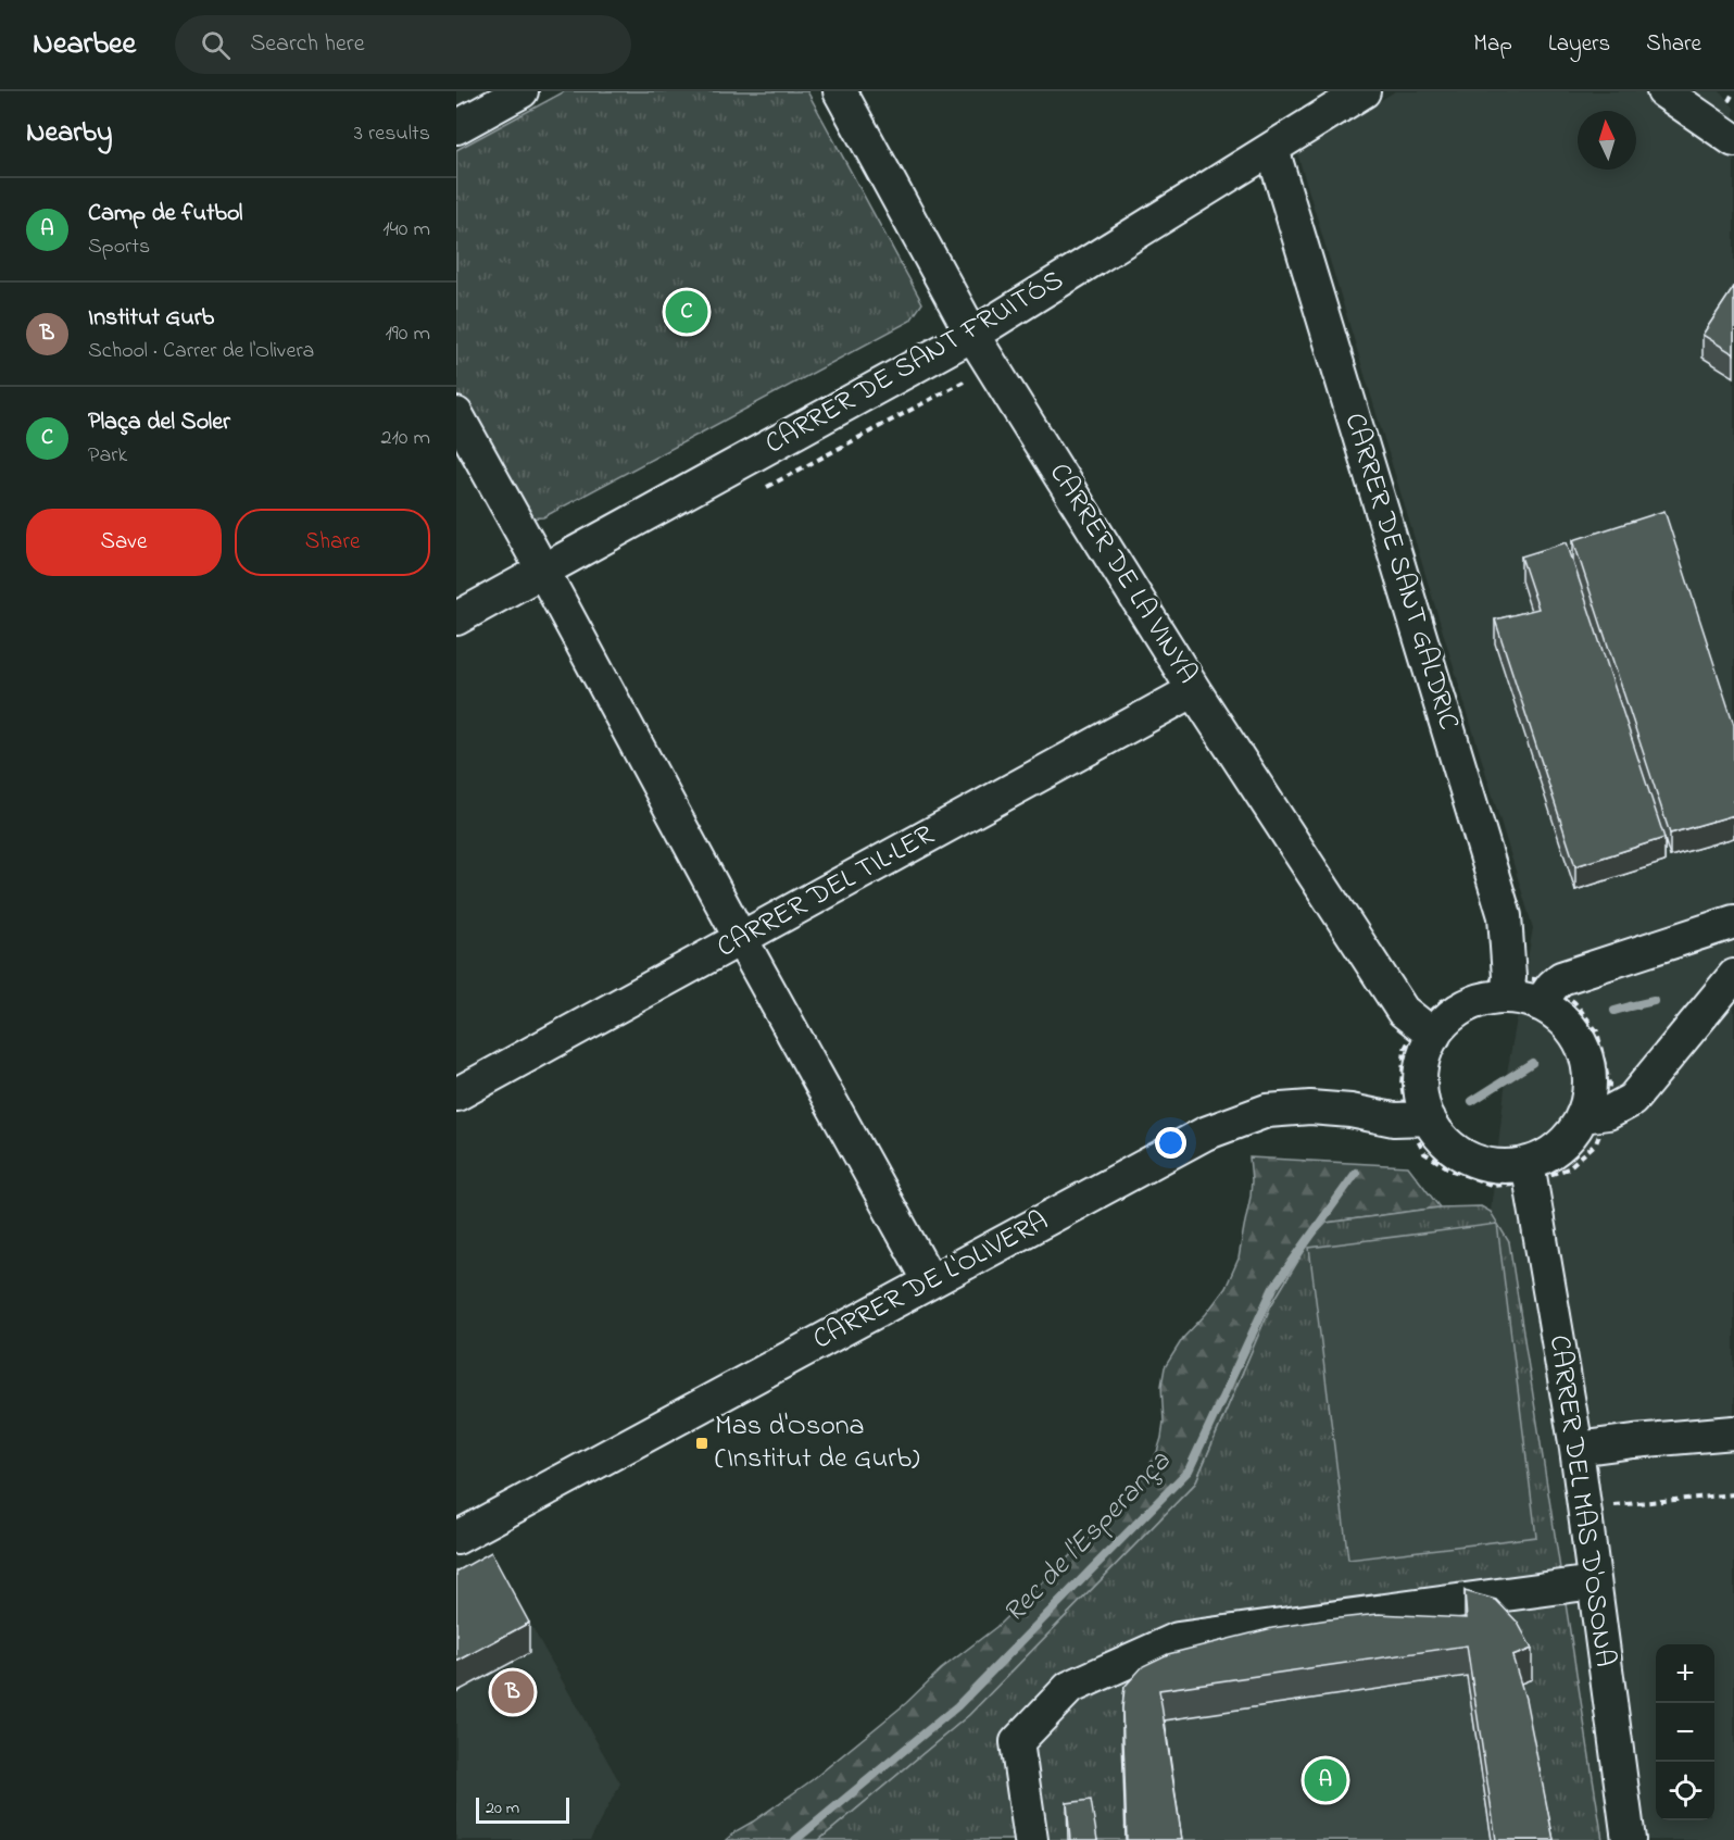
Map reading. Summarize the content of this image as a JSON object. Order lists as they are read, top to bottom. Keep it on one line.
{"streets":{"street":["CARRER DE SANT FRUITÓS","CARRER DE SANT GALDRIC","CARRER DE LA VINYA","CARRER DEL TIL·LER","CARRER DE L'OLIVERA","CARRER DEL MAS D'OSONA"]},"crossings":[["CARRER DE SANT FRUITÓS","CARRER DE SANT GALDRIC"],["CARRER DE SANT FRUITÓS","CARRER DE LA VINYA"],["CARRER DE SANT GALDRIC","CARRER DE LA VINYA"],["CARRER DE SANT GALDRIC","CARRER DE L'OLIVERA"],["CARRER DE SANT GALDRIC","CARRER DEL MAS D'OSONA"],["CARRER DE LA VINYA","CARRER DEL TIL·LER"],["CARRER DE LA VINYA","CARRER DE L'OLIVERA"],["CARRER DE LA VINYA","CARRER DEL MAS D'OSONA"],["CARRER DE L'OLIVERA","CARRER DEL MAS D'OSONA"]],"water":["Rec de l'Esperança"],"places":{"transit":["Mas d'Osona (Institut de Gurb)"]},"scale_bar":"20 m","north":"top","page":{"header":"Nearbee","search":"Search here","nav":["Map","Layers","Share"],"heading":["Nearby","3 results"],"list":[{"mark":"A","name":"Camp de futbol","note":"Sports","value":"140 m"},{"mark":"B","name":"Institut Gurb","note":"School · Carrer de l'Olivera","value":"190 m"},{"mark":"C","name":"Plaça del Soler","note":"Park","value":"210 m"}],"pins":["C","B","A"],"buttons":["Save","Share"],"map_buttons":["+","−"],"scale":"20 m"}}
